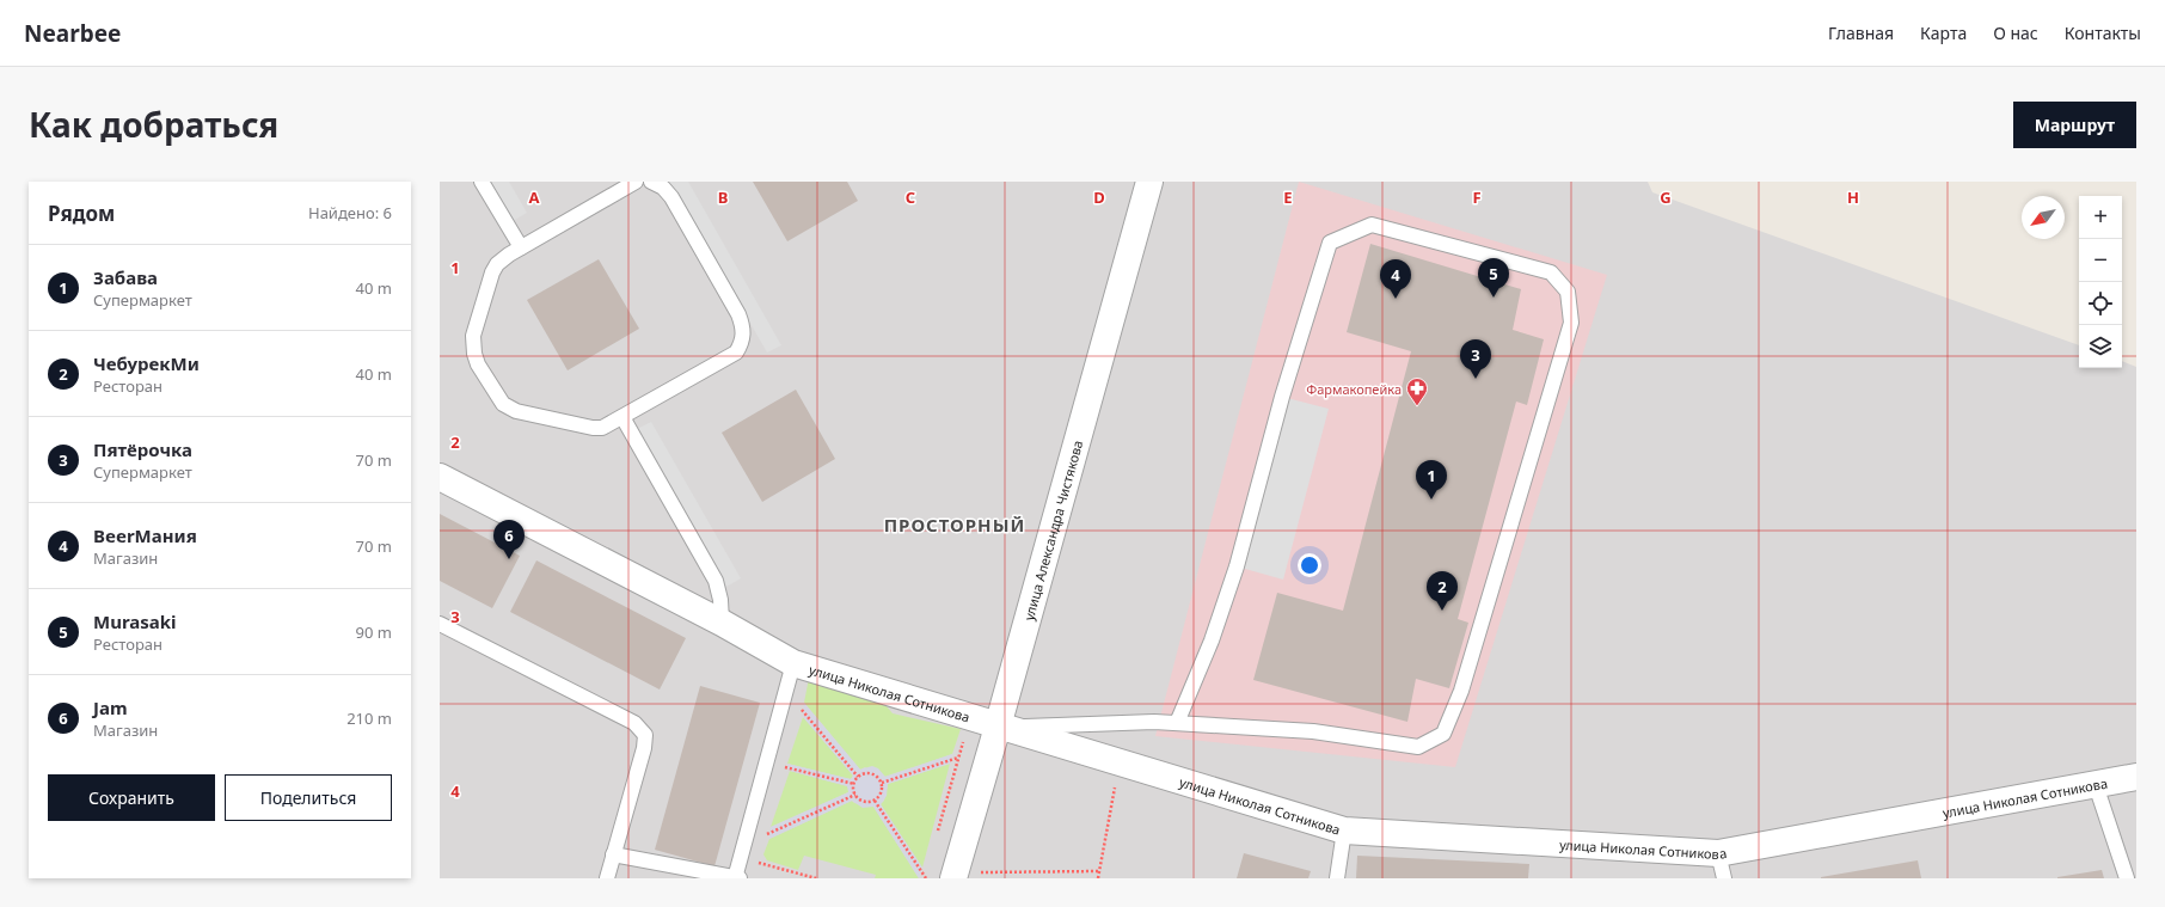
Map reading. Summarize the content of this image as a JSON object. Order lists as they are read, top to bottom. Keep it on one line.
{"streets":{"street":["улица Александра Чистякова","улица Николая Сотникова"]},"crossings":[["улица Александра Чистякова","улица Николая Сотникова"]],"districts":["ПРОСТОРНЫЙ"],"places":{"pharmacy":["Фармакопейка"]},"north":"bottom left","page":{"header":"Nearbee","nav":["Главная","Карта","О нас","Контакты"],"title":"Как добраться","buttons":["Маршрут",["Сохранить","Поделиться"]],"heading":["Рядом","Найдено: 6"],"map_buttons":["+","−"],"list":[{"mark":"1","name":"Забава","note":"Супермаркет","value":"40 m"},{"mark":"2","name":"ЧебурекМи","note":"Ресторан","value":"40 m"},{"mark":"3","name":"Пятёрочка","note":"Супермаркет","value":"70 m"},{"mark":"4","name":"BeerМания","note":"Магазин","value":"70 m"},{"mark":"5","name":"Murasaki","note":"Ресторан","value":"90 m"},{"mark":"6","name":"Jam","note":"Магазин","value":"210 m"}],"pins":["5","4","3","1","6","2"]},"grid":{"columns":["A","B","C","D","E","F","G","H"],"rows":["1","2","3","4"]}}
